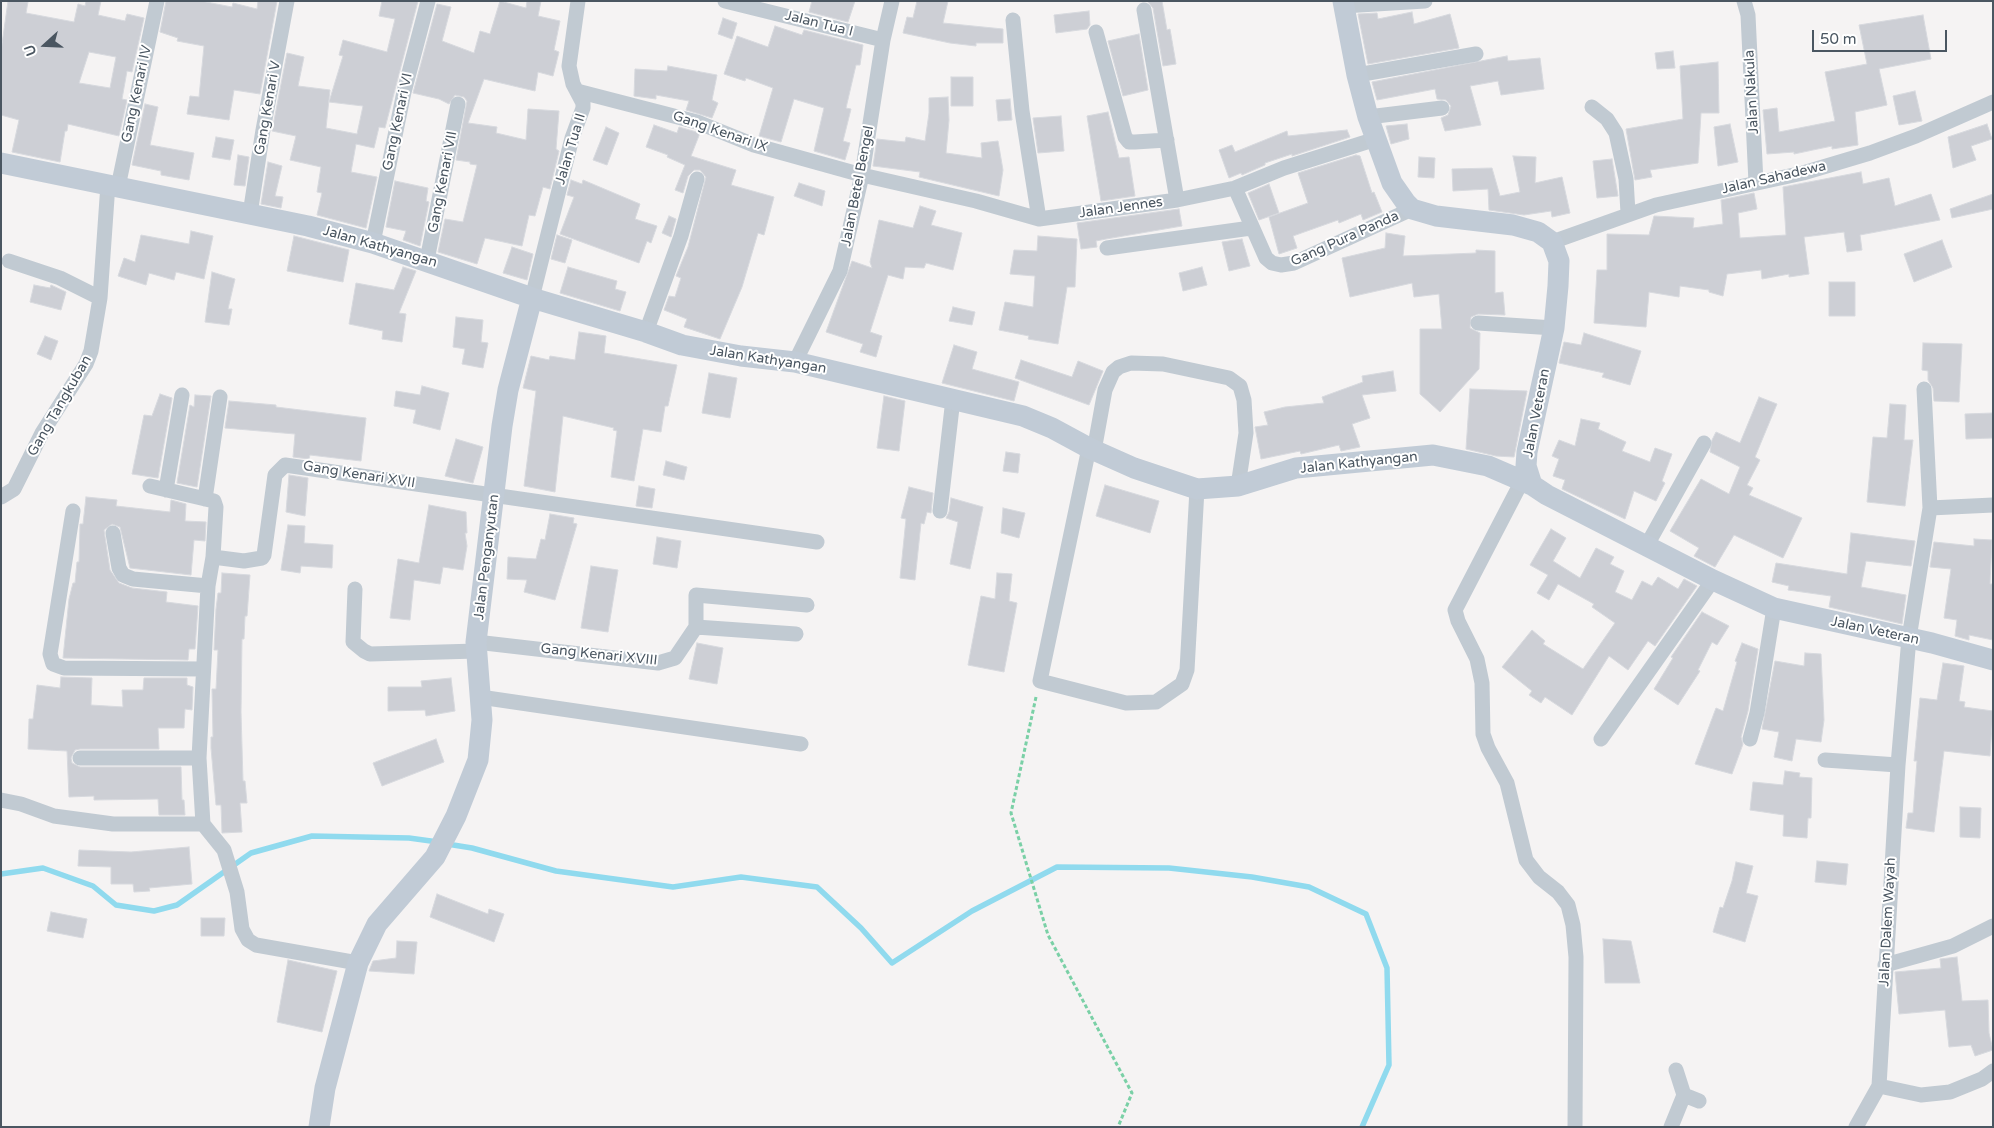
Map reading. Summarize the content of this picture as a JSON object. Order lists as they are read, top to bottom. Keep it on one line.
{"streets":{"street":["Jalan Tua I","Jalan Nakula","Gang Kenari IV","Gang Kenari V","Gang Kenari VI","Gang Kenari IX","Jalan Tua II","Jalan Sahadewa","Gang Kenari VII","Jalan Betel Bengel","Jalan Jennes","Gang Pura Panda","Jalan Kathyangan","Gang Tangkuban","Jalan Veteran","Gang Kenari XVII","Jalan Penganyutan","Gang Kenari XVIII","Jalan Dalem Wayah"]},"crossings":[["Jalan Tua I","Jalan Betel Bengel"],["Jalan Nakula","Jalan Sahadewa"],["Gang Kenari IV","Jalan Kathyangan"],["Gang Kenari IV","Gang Tangkuban"],["Gang Kenari V","Jalan Kathyangan"],["Gang Kenari VI","Jalan Kathyangan"],["Gang Kenari IX","Jalan Tua II"],["Gang Kenari IX","Jalan Betel Bengel"],["Gang Kenari IX","Jalan Jennes"],["Jalan Tua II","Jalan Kathyangan"],["Jalan Tua II","Jalan Penganyutan"],["Jalan Sahadewa","Jalan Veteran"],["Gang Kenari VII","Jalan Kathyangan"],["Jalan Betel Bengel","Jalan Jennes"],["Jalan Betel Bengel","Jalan Kathyangan"],["Jalan Jennes","Gang Pura Panda"],["Jalan Kathyangan","Gang Tangkuban"],["Jalan Kathyangan","Jalan Veteran"],["Jalan Kathyangan","Jalan Penganyutan"],["Jalan Veteran","Jalan Dalem Wayah"],["Gang Kenari XVII","Jalan Penganyutan"],["Jalan Penganyutan","Gang Kenari XVIII"]],"scale_bar":"50 m","north":"left"}
